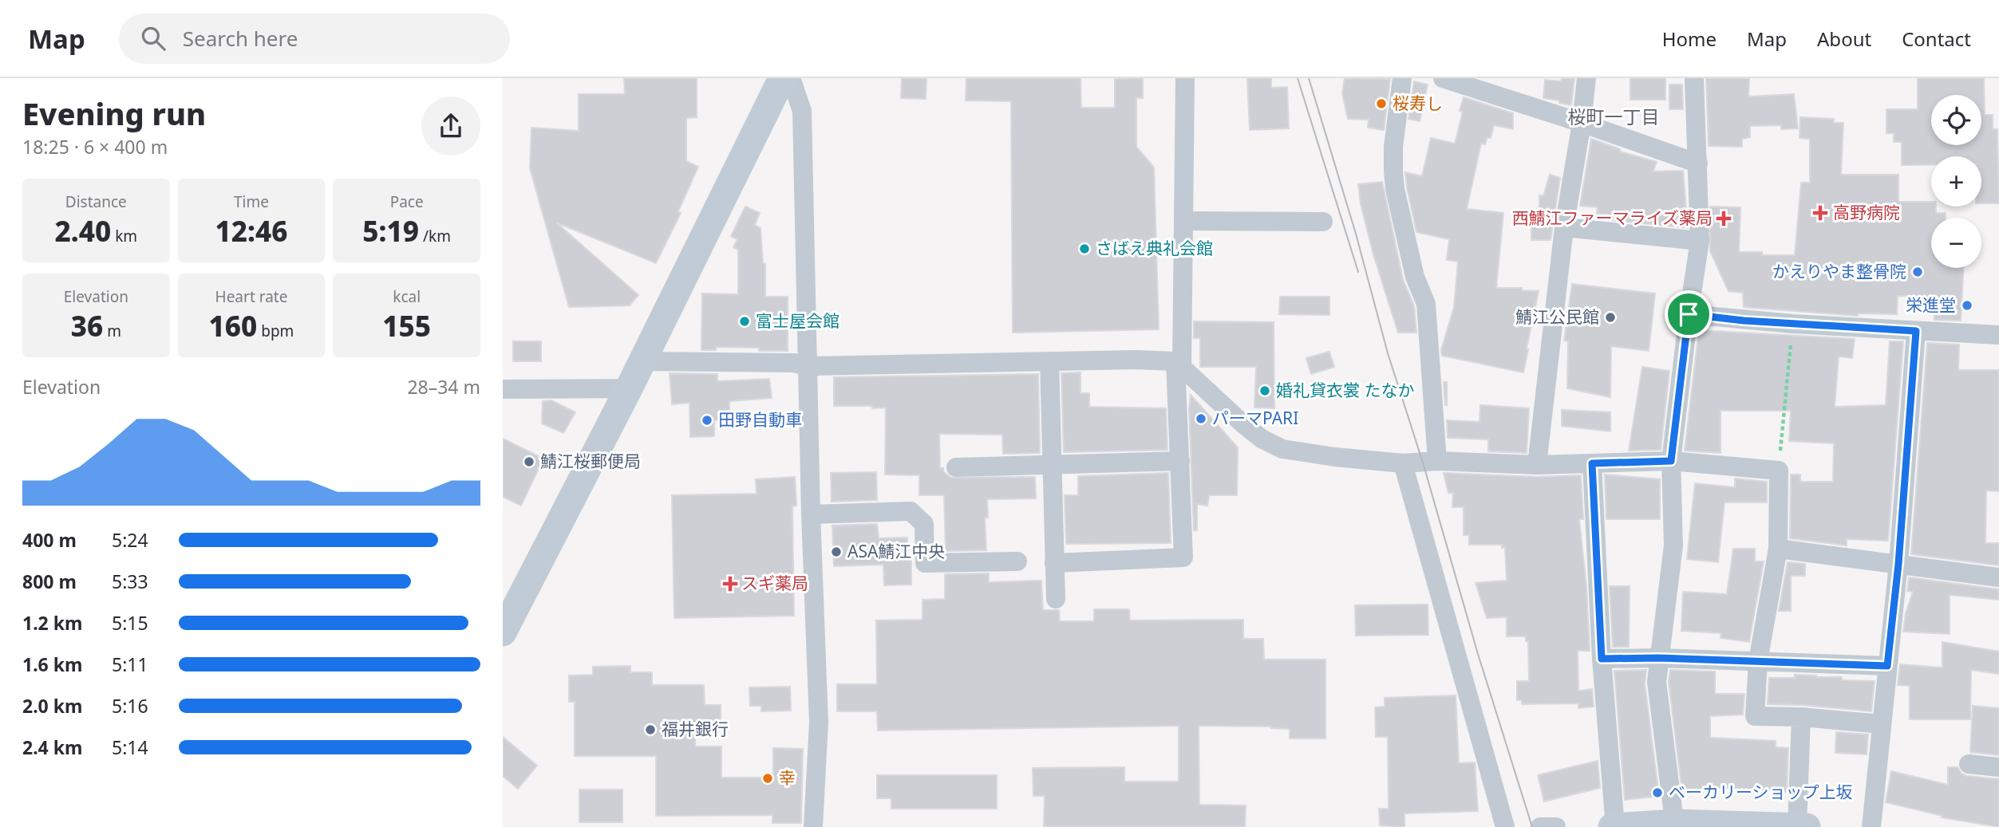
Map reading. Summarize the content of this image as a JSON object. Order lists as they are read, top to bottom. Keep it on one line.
{"districts":["桜町一丁目"],"places":{"other":["桜寿し","さばえ典礼会館","かえりやま整骨院","栄進堂","鯖江公民館","富士屋会館","婚礼貸衣裳 たなか","パーマPARI","田野自動車","鯖江桜郵便局","ASA鯖江中央","福井銀行","幸","ベーカリーショップ上坂"],"health":["高野病院","西鯖江ファーマライズ薬局","スギ薬局"]},"page":{"header":"Map","search":"Search here","nav":["Home","Map","About","Contact"],"heading":["Evening run","18:25 · 6 × 400 m"],"map_buttons":["+","−"],"stats":[["Distance","2.40 km"],["Time","12:46"],["Pace","5:19 /km"],["Elevation","36 m"],["Heart rate","160 bpm"],["kcal","155"]],"chart":["Elevation","28–34 m"],"list":[{"name":"400 m","note":"5:24"},{"name":"800 m","note":"5:33"},{"name":"1.2 km","note":"5:15"},{"name":"1.6 km","note":"5:11"},{"name":"2.0 km","note":"5:16"},{"name":"2.4 km","note":"5:14"}]}}
